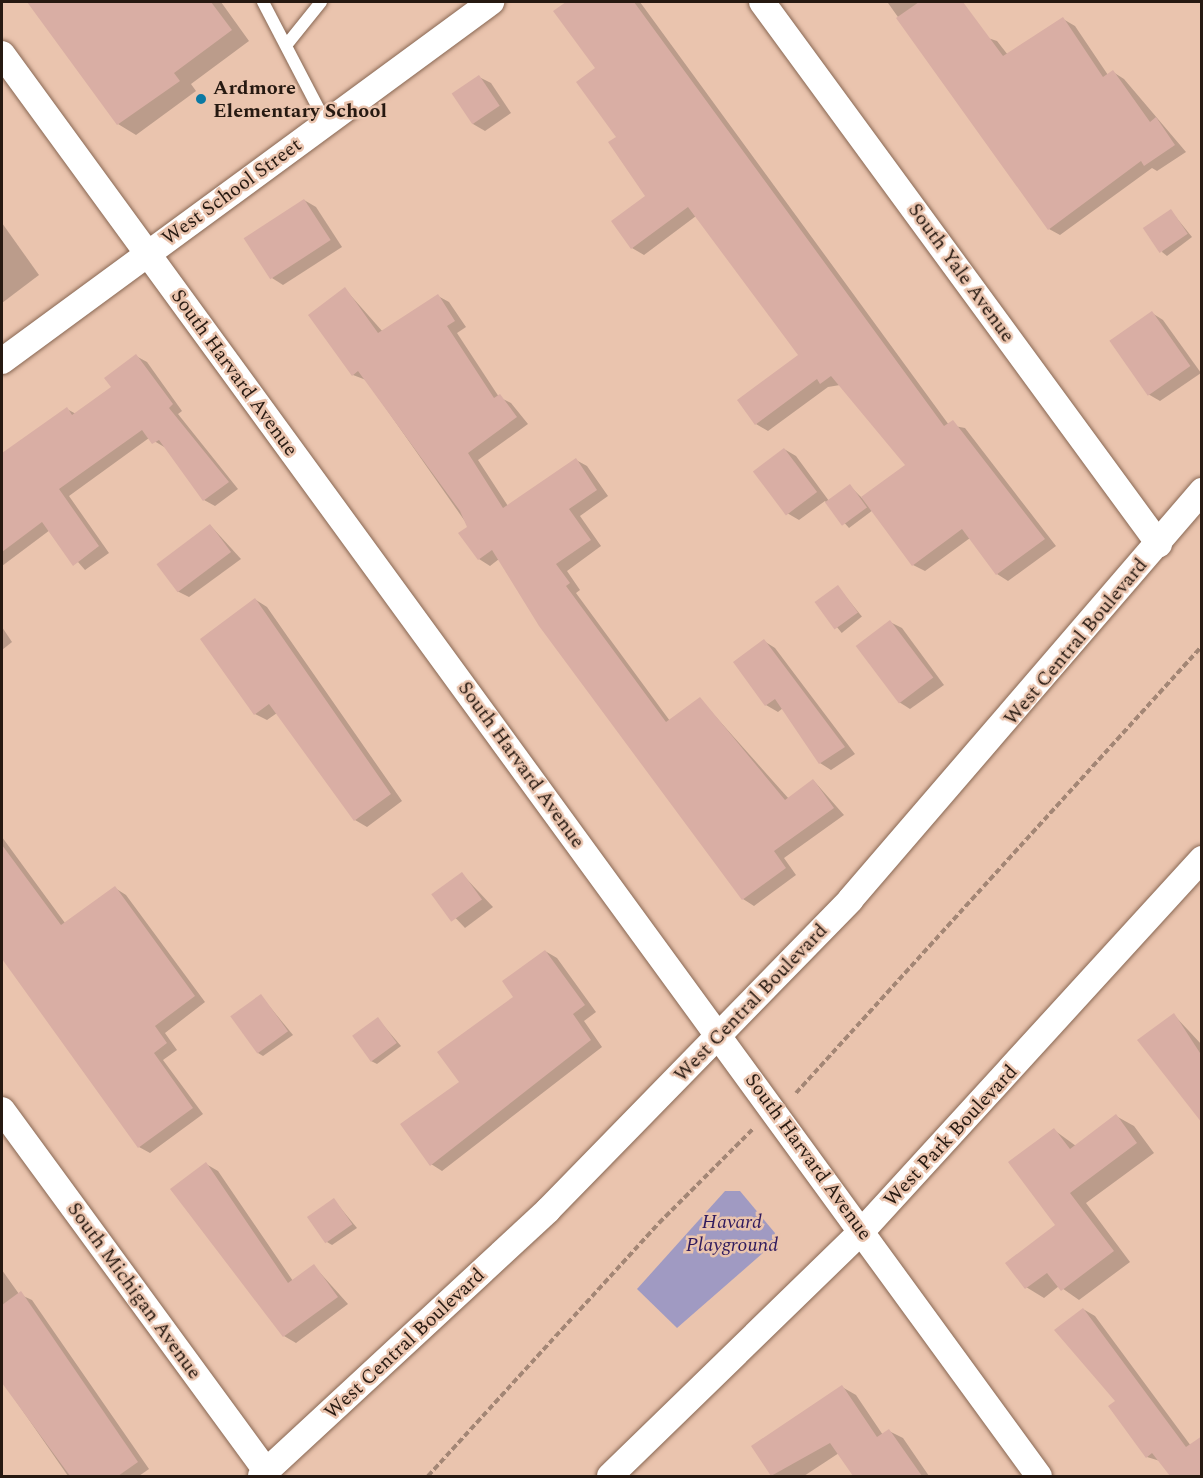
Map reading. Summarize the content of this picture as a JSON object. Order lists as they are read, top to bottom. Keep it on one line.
{"streets":{"street":["West School Street","South Yale Avenue","South Harvard Avenue","West Central Boulevard","West Park Boulevard","South Michigan Avenue"]},"crossings":[["West School Street","South Harvard Avenue"],["South Yale Avenue","West Central Boulevard"],["South Harvard Avenue","West Central Boulevard"],["South Harvard Avenue","West Park Boulevard"],["West Central Boulevard","South Michigan Avenue"]],"parks":["Havard Playground"],"places":["Ardmore Elementary School"]}
